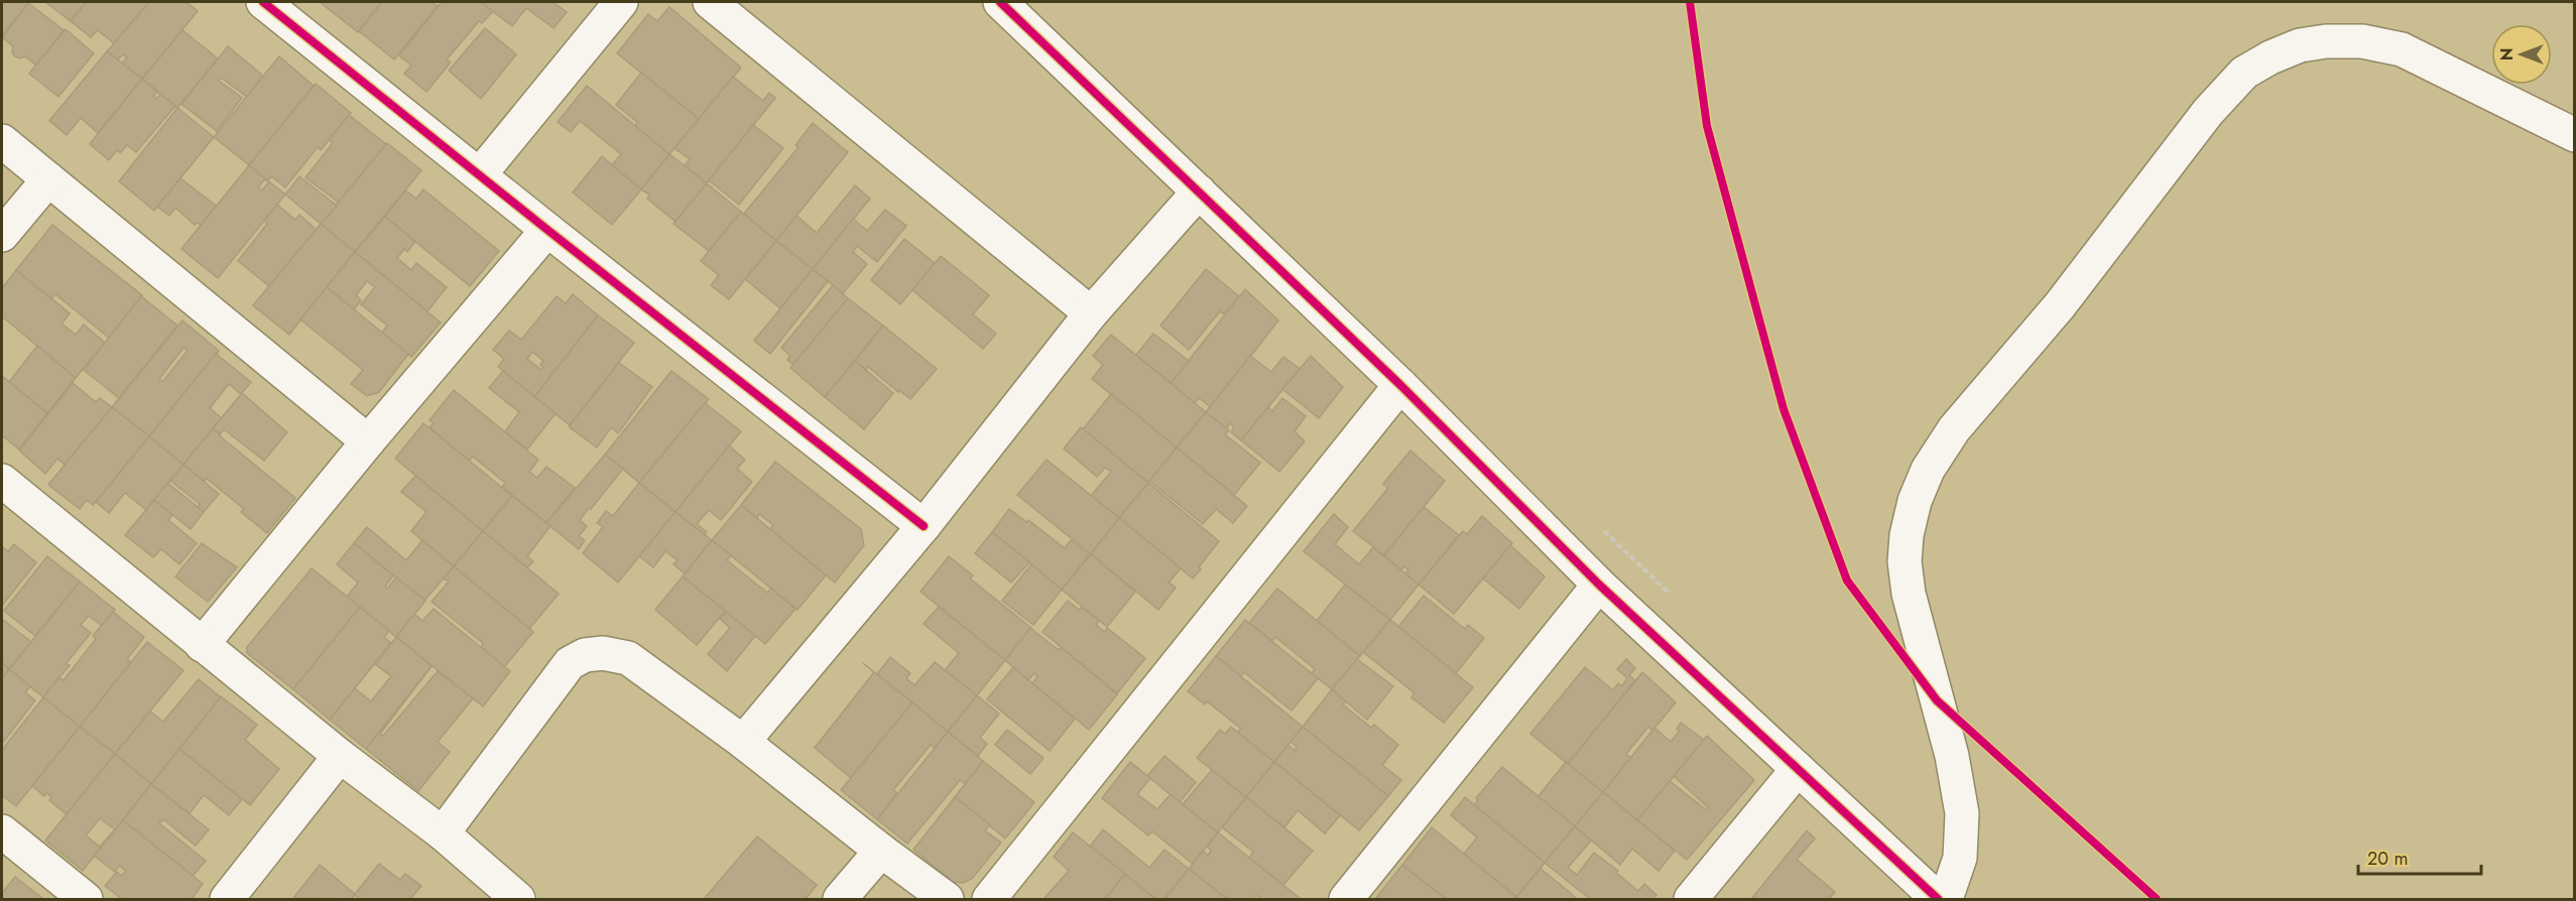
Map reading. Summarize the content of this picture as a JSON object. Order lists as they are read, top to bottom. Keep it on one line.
{"scale_bar":"20 m","north":"left"}
